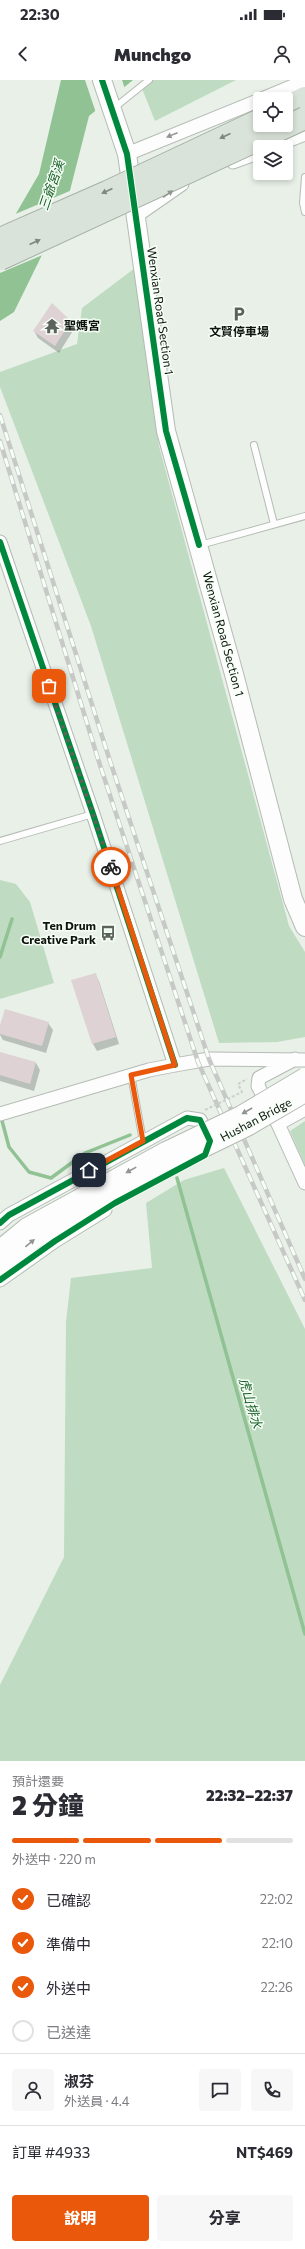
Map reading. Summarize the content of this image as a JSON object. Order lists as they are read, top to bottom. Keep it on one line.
{"streets":{"street":["Wenxian Road Section 1","Hushan Bridge"]},"water":["三爺宮溪","虎山排水"],"places":{"parking":["文賢停車場"],"temple":["聖媽宮"],"bus stop":["Ten Drum Creative Park"]},"page":{"status":"22:30","header":"Munchgo","heading":["2 分鐘","預計還要","22:32–22:37"],"panel":["淑芬","外送員 · 4.4","訂單 #4933","NT$469"],"bar":"外送中 · 220 m","list":[["已確認","22:02"],["準備中","22:10"],["外送中","22:26"],"已送達"],"buttons":["說明","分享"]}}
